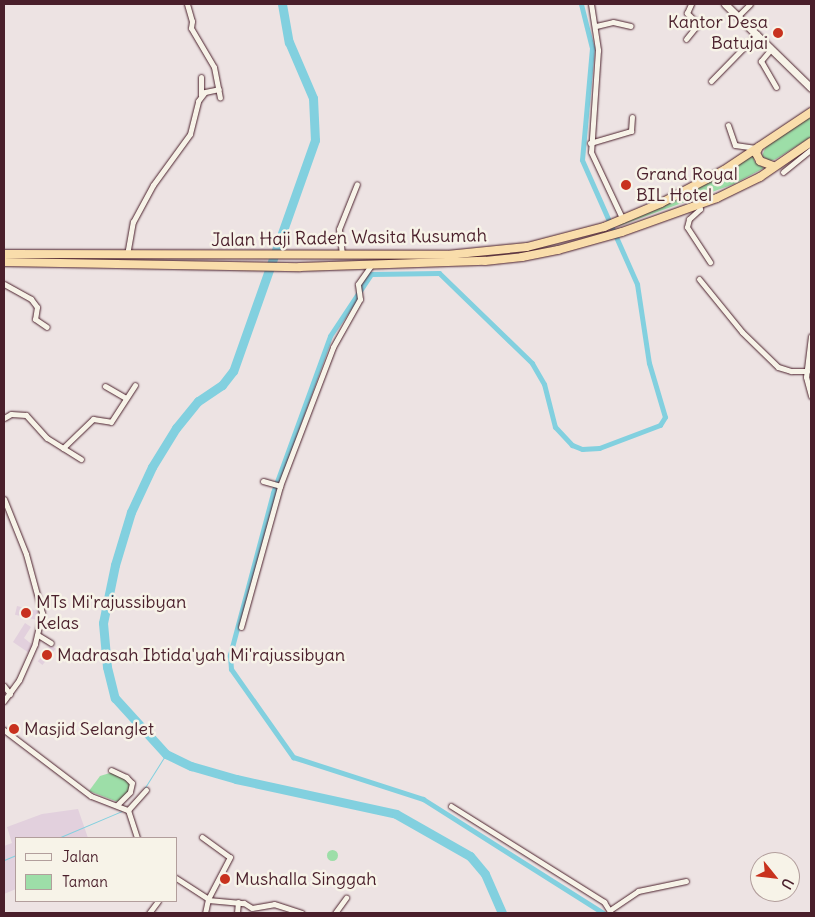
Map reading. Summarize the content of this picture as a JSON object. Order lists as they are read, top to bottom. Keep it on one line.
{"streets":{"highway":["Jalan Haji Raden Wasita Kusumah"]},"places":["Kantor Desa Batujai","Grand Royal BIL Hotel","MTs Mi'rajussibyan Kelas","Madrasah Ibtida'yah Mi'rajussibyan","Masjid Selanglet","Mushalla Singgah"],"legend":["Jalan","Taman"],"north":"bottom right"}
